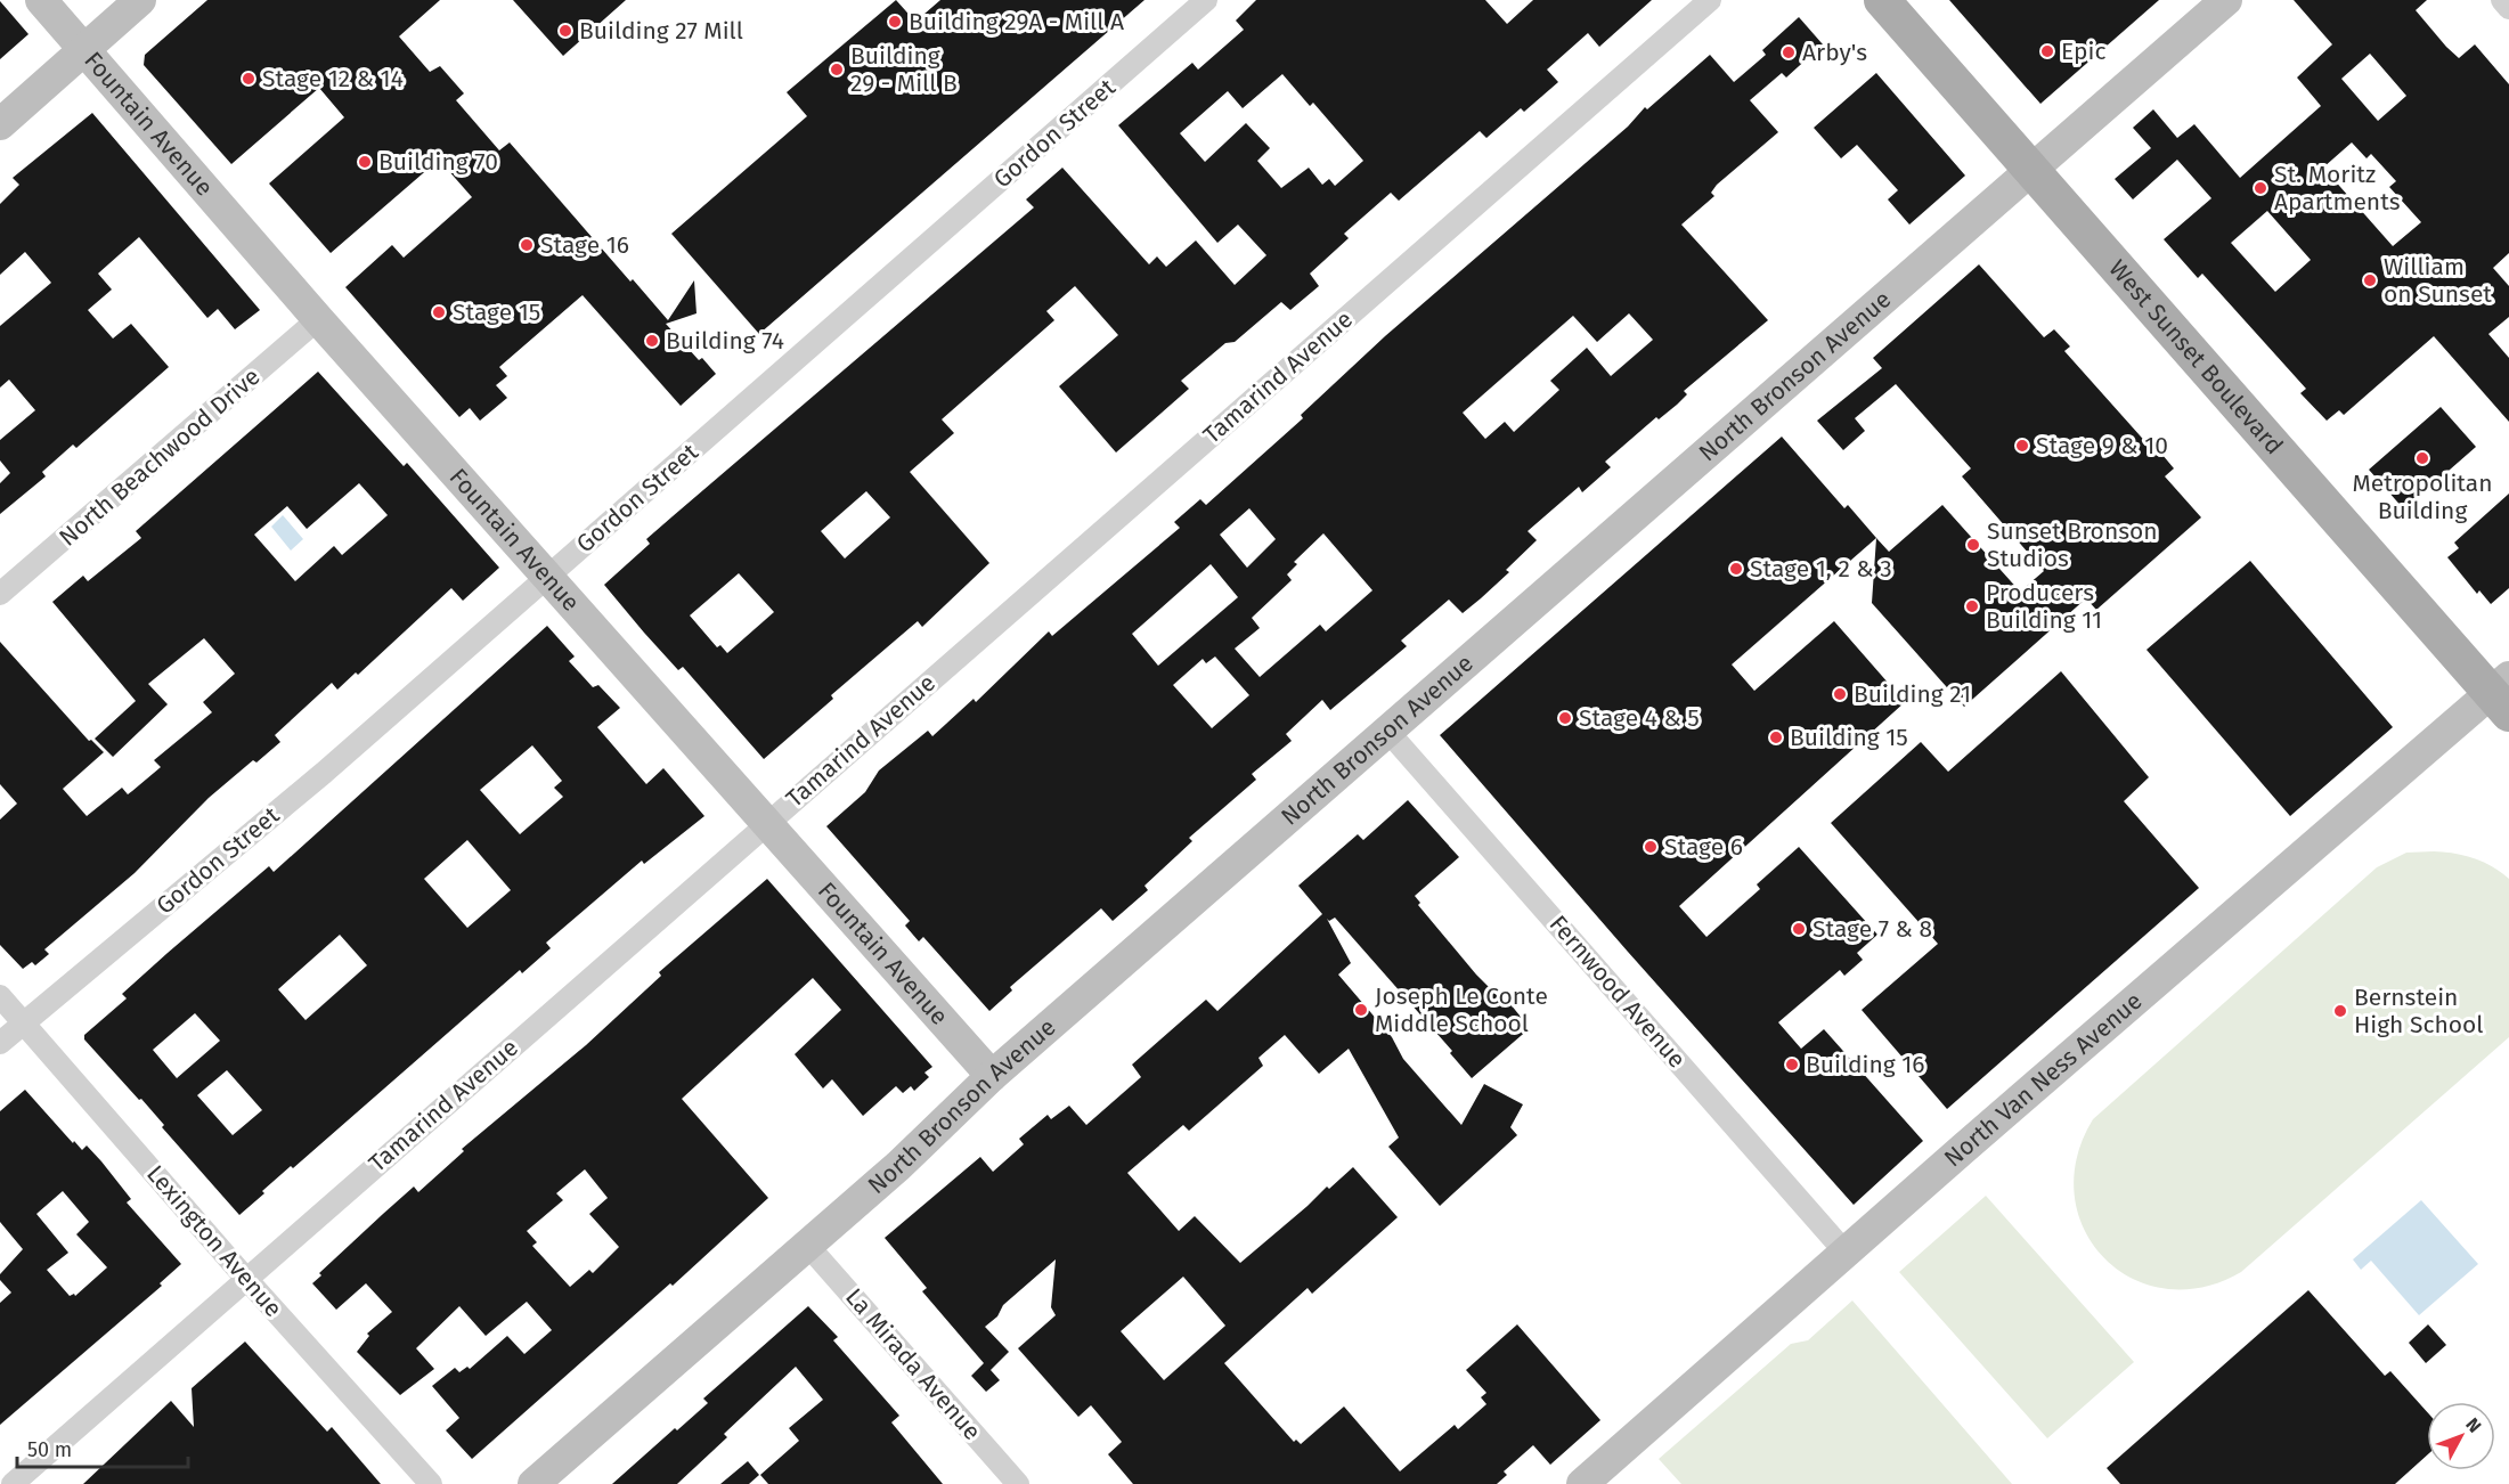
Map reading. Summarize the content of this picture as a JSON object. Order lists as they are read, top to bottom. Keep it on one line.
{"streets":{"main road":["West Sunset Boulevard"],"street":["Fountain Avenue","Gordon Street","North Bronson Avenue","Tamarind Avenue","North Beachwood Drive","Fernwood Avenue","North Van Ness Avenue","Lexington Avenue","La Mirada Avenue"]},"crossings":[["Fountain Avenue","Gordon Street"],["Fountain Avenue","North Bronson Avenue"],["Fountain Avenue","Tamarind Avenue"],["Fountain Avenue","North Beachwood Drive"],["Gordon Street","Lexington Avenue"],["West Sunset Boulevard","North Bronson Avenue"],["West Sunset Boulevard","North Van Ness Avenue"],["North Bronson Avenue","Fernwood Avenue"],["North Bronson Avenue","La Mirada Avenue"],["Tamarind Avenue","Lexington Avenue"],["Fernwood Avenue","North Van Ness Avenue"]],"places":["Building 29A - Mill A","Building 27 Mill","Epic","Arby's","Building 29 - Mill B","Stage 12 & 14","Building 70","St. Moritz Apartments","Stage 16","William on Sunset","Stage 15","Building 74","Stage 9 & 10","Metropolitan Building","Sunset Bronson Studios","Stage 1, 2 & 3","Producers Building 11","Building 21","Stage 4 & 5","Building 15","Stage 6","Stage 7 & 8","Joseph Le Conte Middle School","Bernstein High School","Building 16"],"scale_bar":"50 m","north":"top right"}
